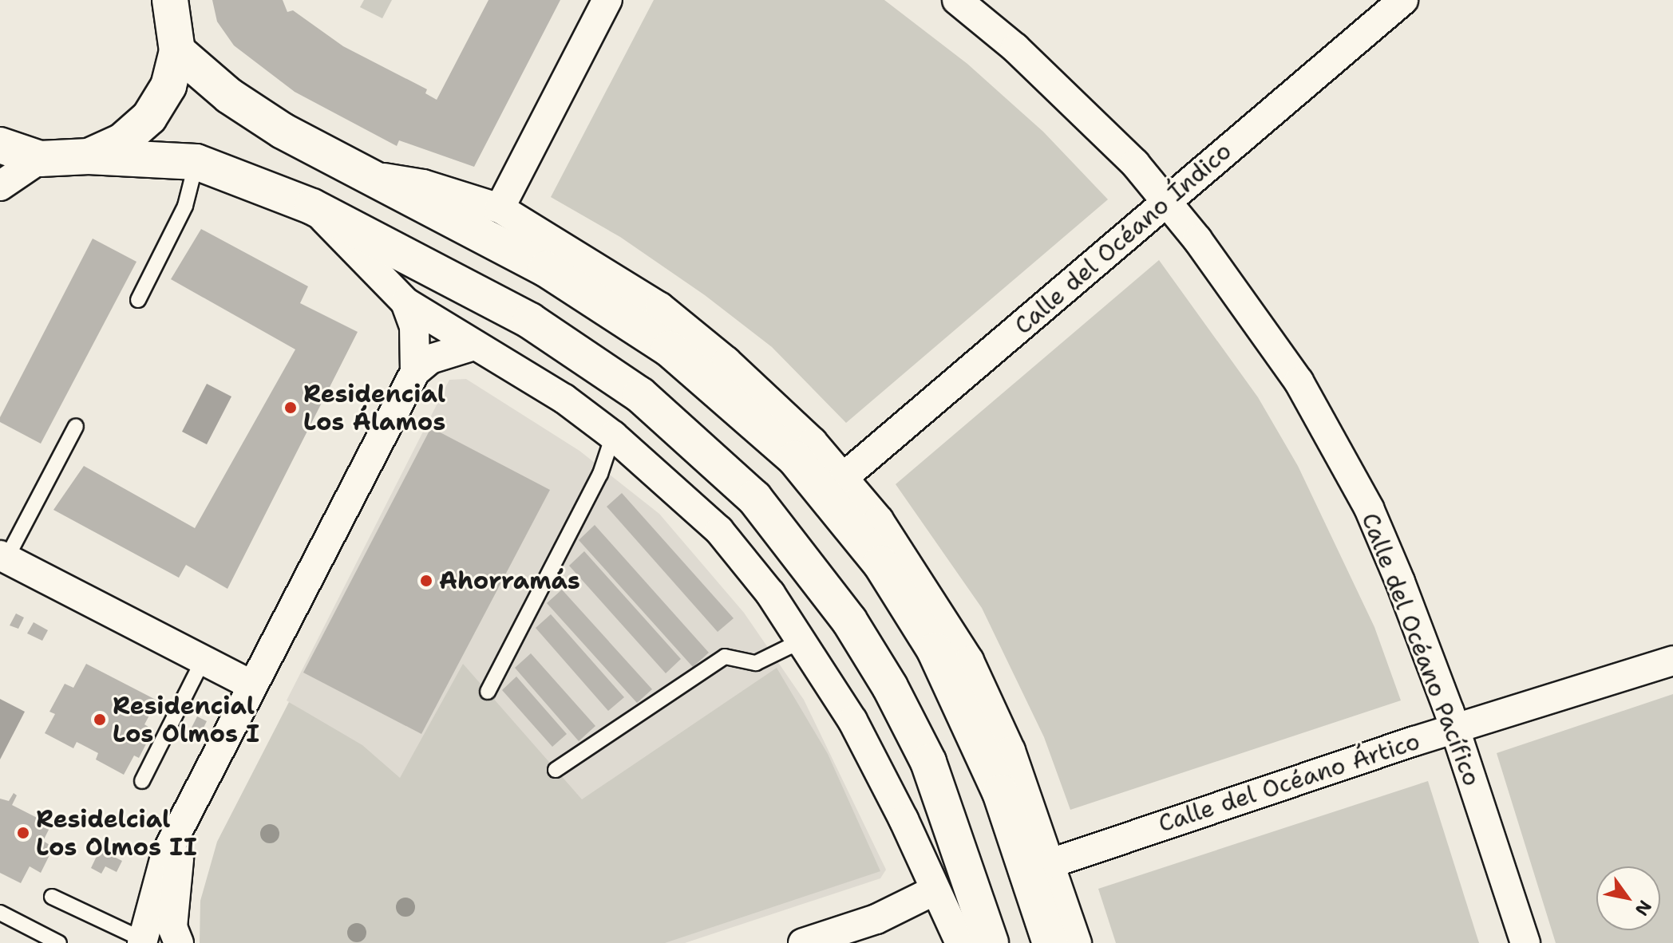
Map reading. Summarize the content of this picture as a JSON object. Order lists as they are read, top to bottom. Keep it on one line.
{"streets":{"street":["Calle del Océano Índico","Calle del Océano Pacífico","Calle del Océano Ártico"]},"crossings":[["Calle del Océano Índico","Calle del Océano Pacífico"],["Calle del Océano Pacífico","Calle del Océano Ártico"]],"places":["Residencial Los Álamos","Ahorramás","Residencial Los Olmos I","Residelcial Los Olmos II"],"north":"bottom right"}
